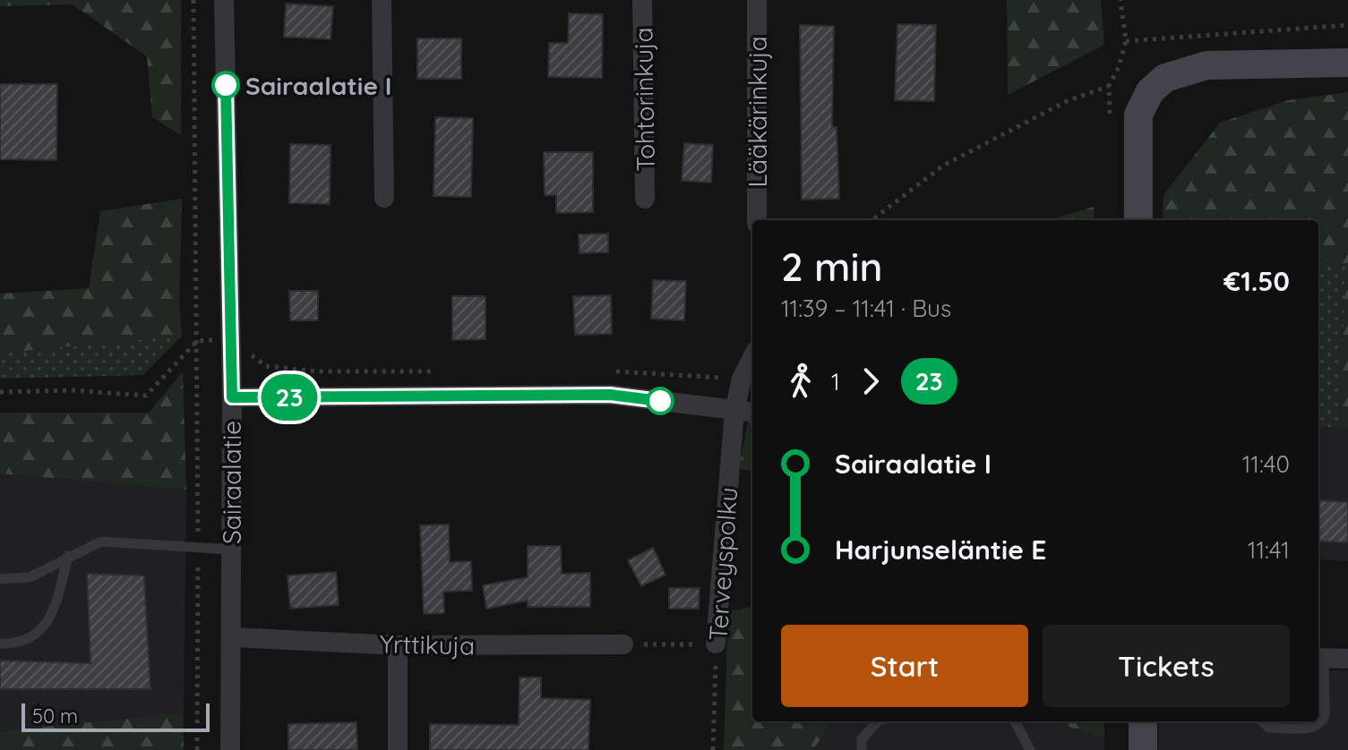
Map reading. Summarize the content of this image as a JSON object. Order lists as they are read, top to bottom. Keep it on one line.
{"streets":{"street":["Tohtorinkuja","Lääkärinkuja","Sairaalatie","Terveyspolku","Yrttikuja"]},"crossings":[["Sairaalatie","Yrttikuja"]],"places":["Sairaalatie I"],"lines":["bus line 23"],"scale_bar":"50 m","page":{"on_map":"23","heading":["2 min","11:39 – 11:41 · Bus","€1.50"],"legs":["1","23"],"list":[{"name":"Sairaalatie I","value":"11:40"},{"name":"Harjunseläntie E","value":"11:41"}],"buttons":["Start","Tickets"],"scale":"50 m"}}
